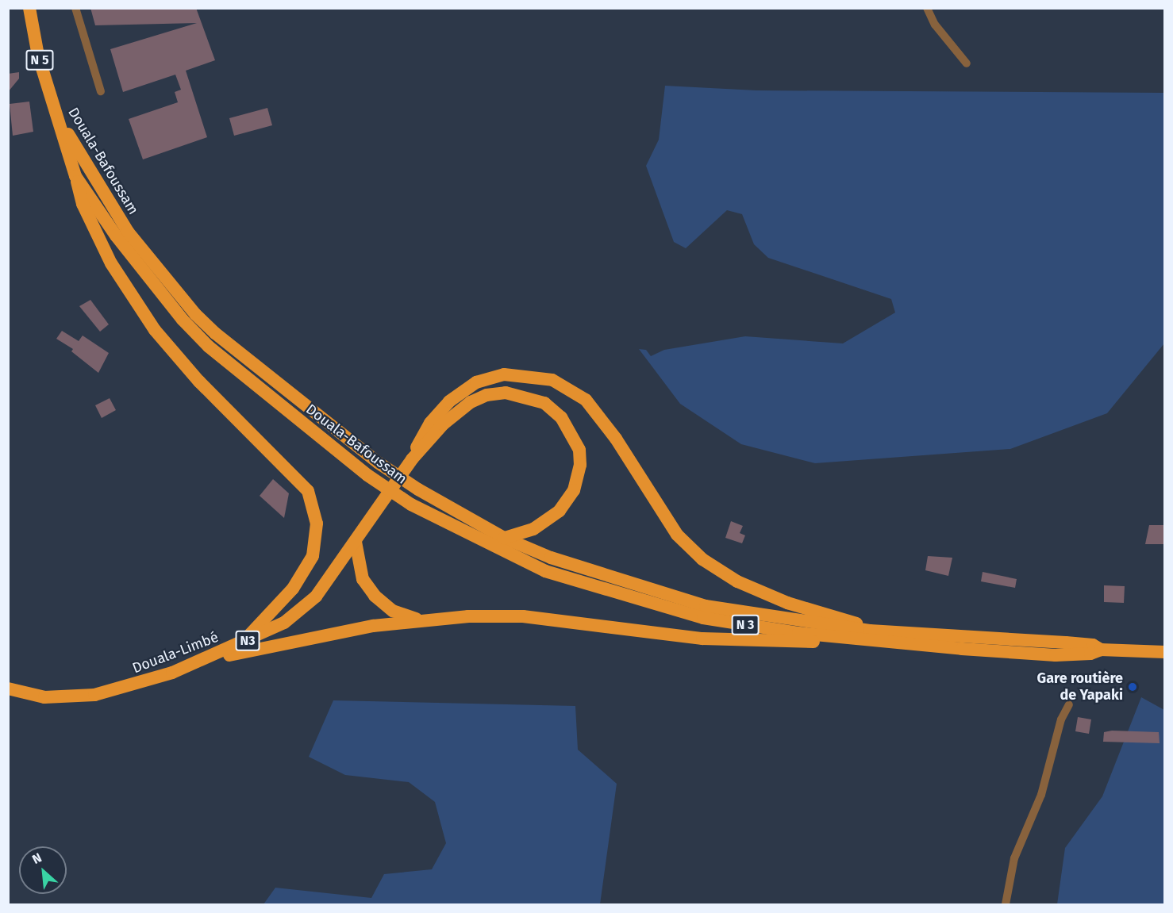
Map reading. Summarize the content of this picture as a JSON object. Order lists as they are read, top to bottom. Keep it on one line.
{"streets":{"highway":["N 5","Douala-Bafoussam","N 3","N3","Douala-Limbé"]},"crossings":[["N 5","Douala-Bafoussam"],["Douala-Bafoussam","N 3"]],"places":["Gare routière de Yapaki"],"north":"top left"}
